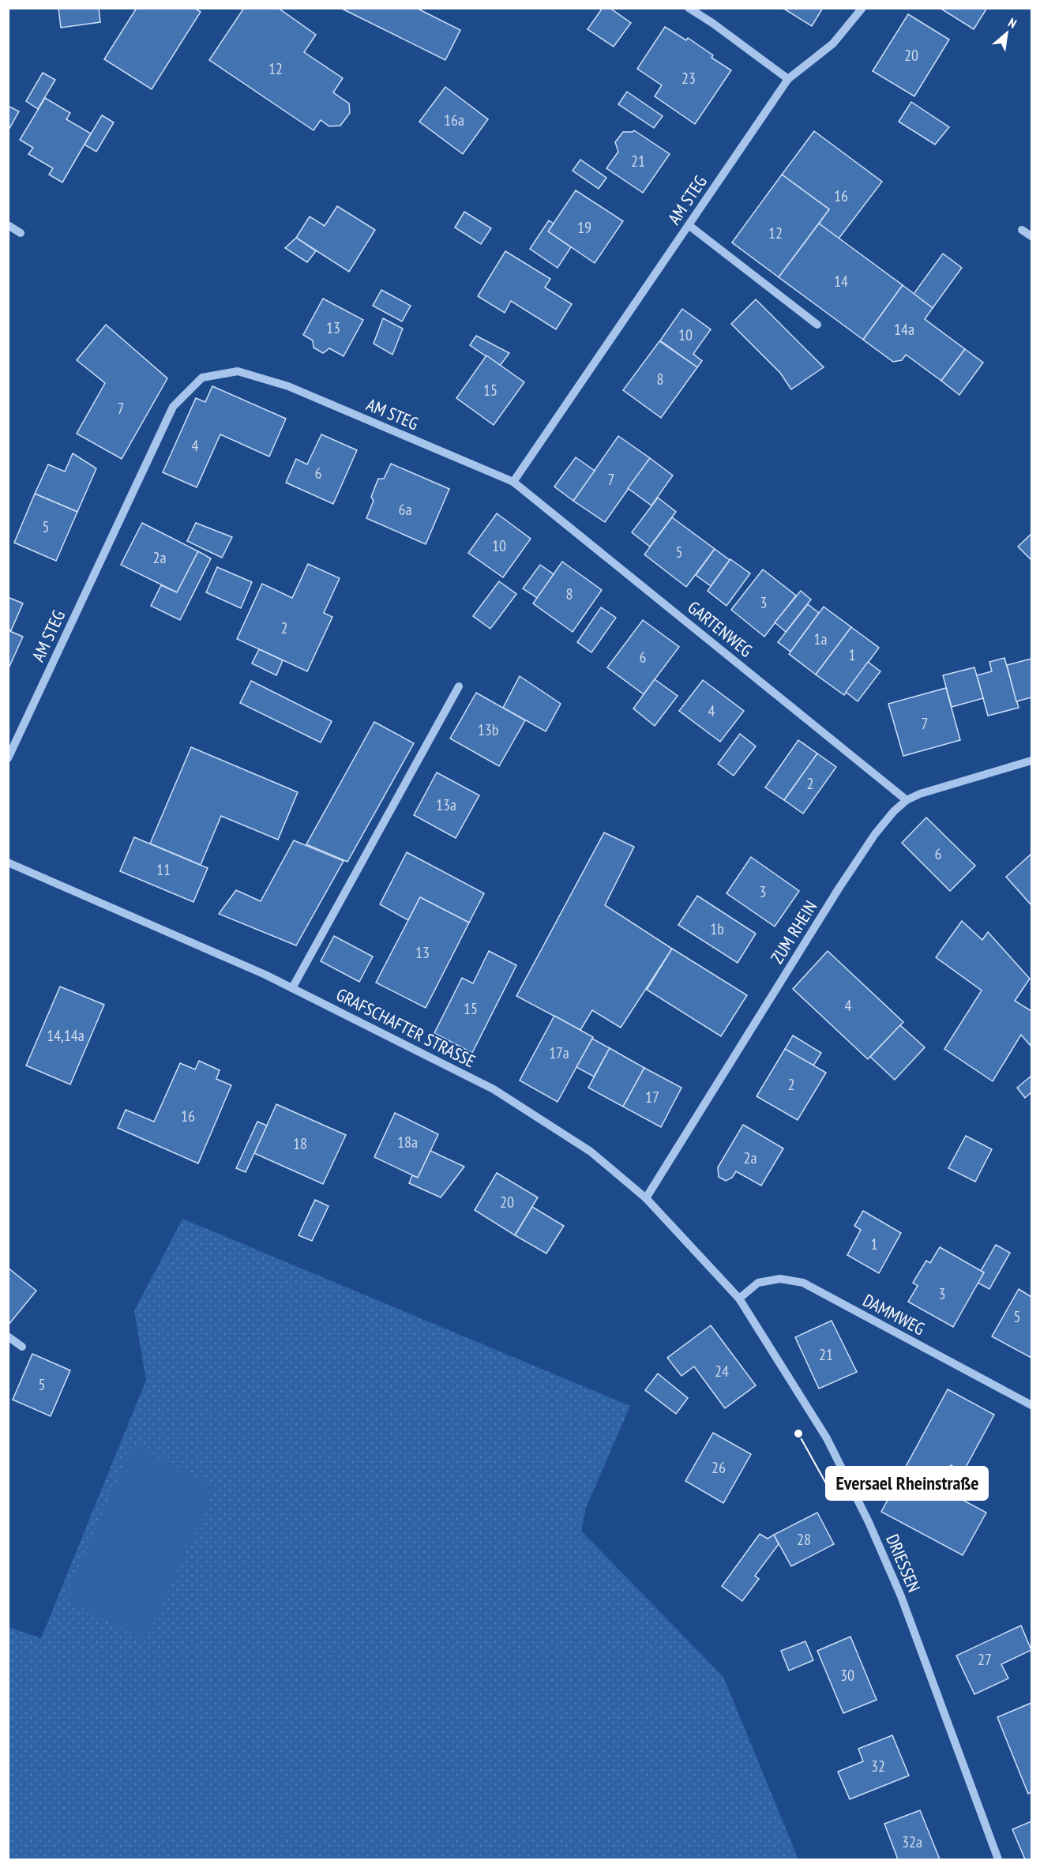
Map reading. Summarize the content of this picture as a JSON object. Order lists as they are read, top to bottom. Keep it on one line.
{"streets":{"street":["AM STEG","GARTENWEG","ZUM RHEIN","GRAFSCHAFTER STRASSE","DAMMWEG","DRIESSEN"]},"crossings":[["AM STEG","GARTENWEG"],["GARTENWEG","ZUM RHEIN"],["ZUM RHEIN","GRAFSCHAFTER STRASSE"],["GRAFSCHAFTER STRASSE","DAMMWEG"],["GRAFSCHAFTER STRASSE","DRIESSEN"],["DAMMWEG","DRIESSEN"]],"places":["Eversael Rheinstraße"],"house_numbers":["20","12","23","16a","21","16","19","12","14","13","14a","10","8","15","7","4","6","7","6a","5","10","5","2a","8","3","2","1a","1","6","4","7","13b","2","13a","6","11","3","1b","13","4","15","14,14a","17a","2","17","16","18a","18","2a","20","1","3","5","21","24","5","26","28","27","30","32","32a"],"north":"top right"}
